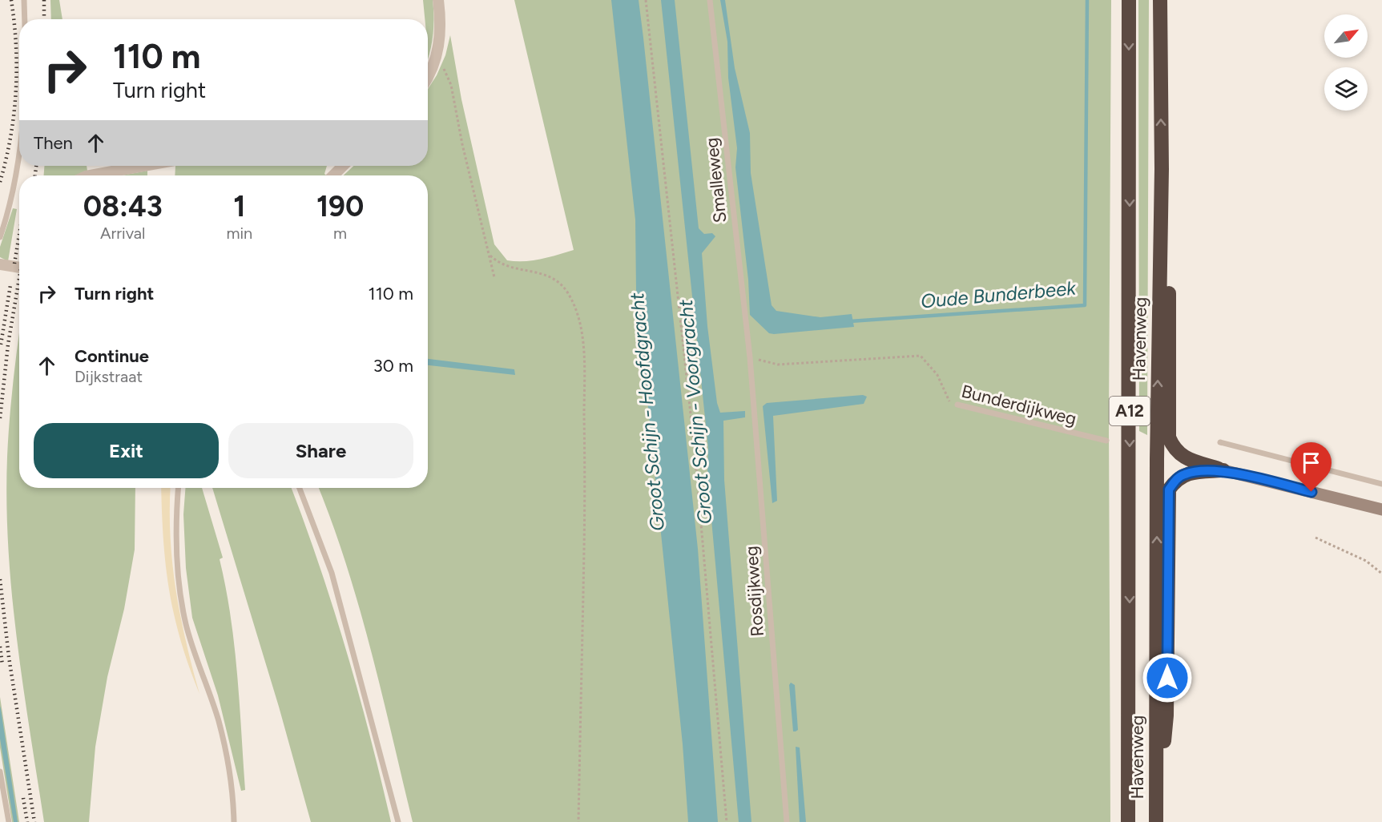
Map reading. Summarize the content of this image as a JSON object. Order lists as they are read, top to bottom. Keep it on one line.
{"streets":{"highway":["Havenweg","A12"],"lane":["Smalleweg","Bunderdijkweg","Rosdijkweg"]},"crossings":[["Smalleweg","Bunderdijkweg"],["Smalleweg","Rosdijkweg"],["Bunderdijkweg","Rosdijkweg"]],"water":["Oude Bunderbeek","Groot Schijn - Hoofdgracht","Groot Schijn - Voorgracht"],"north":"top right","page":{"turn":["110 m","Turn right"],"then":"Then","eta":["08:43","Arrival","1","min","190","m"],"list":[{"name":"Turn right","value":"110 m"},{"name":"Continue","note":"Dijkstraat","value":"30 m"}],"buttons":["Exit","Share"]}}
